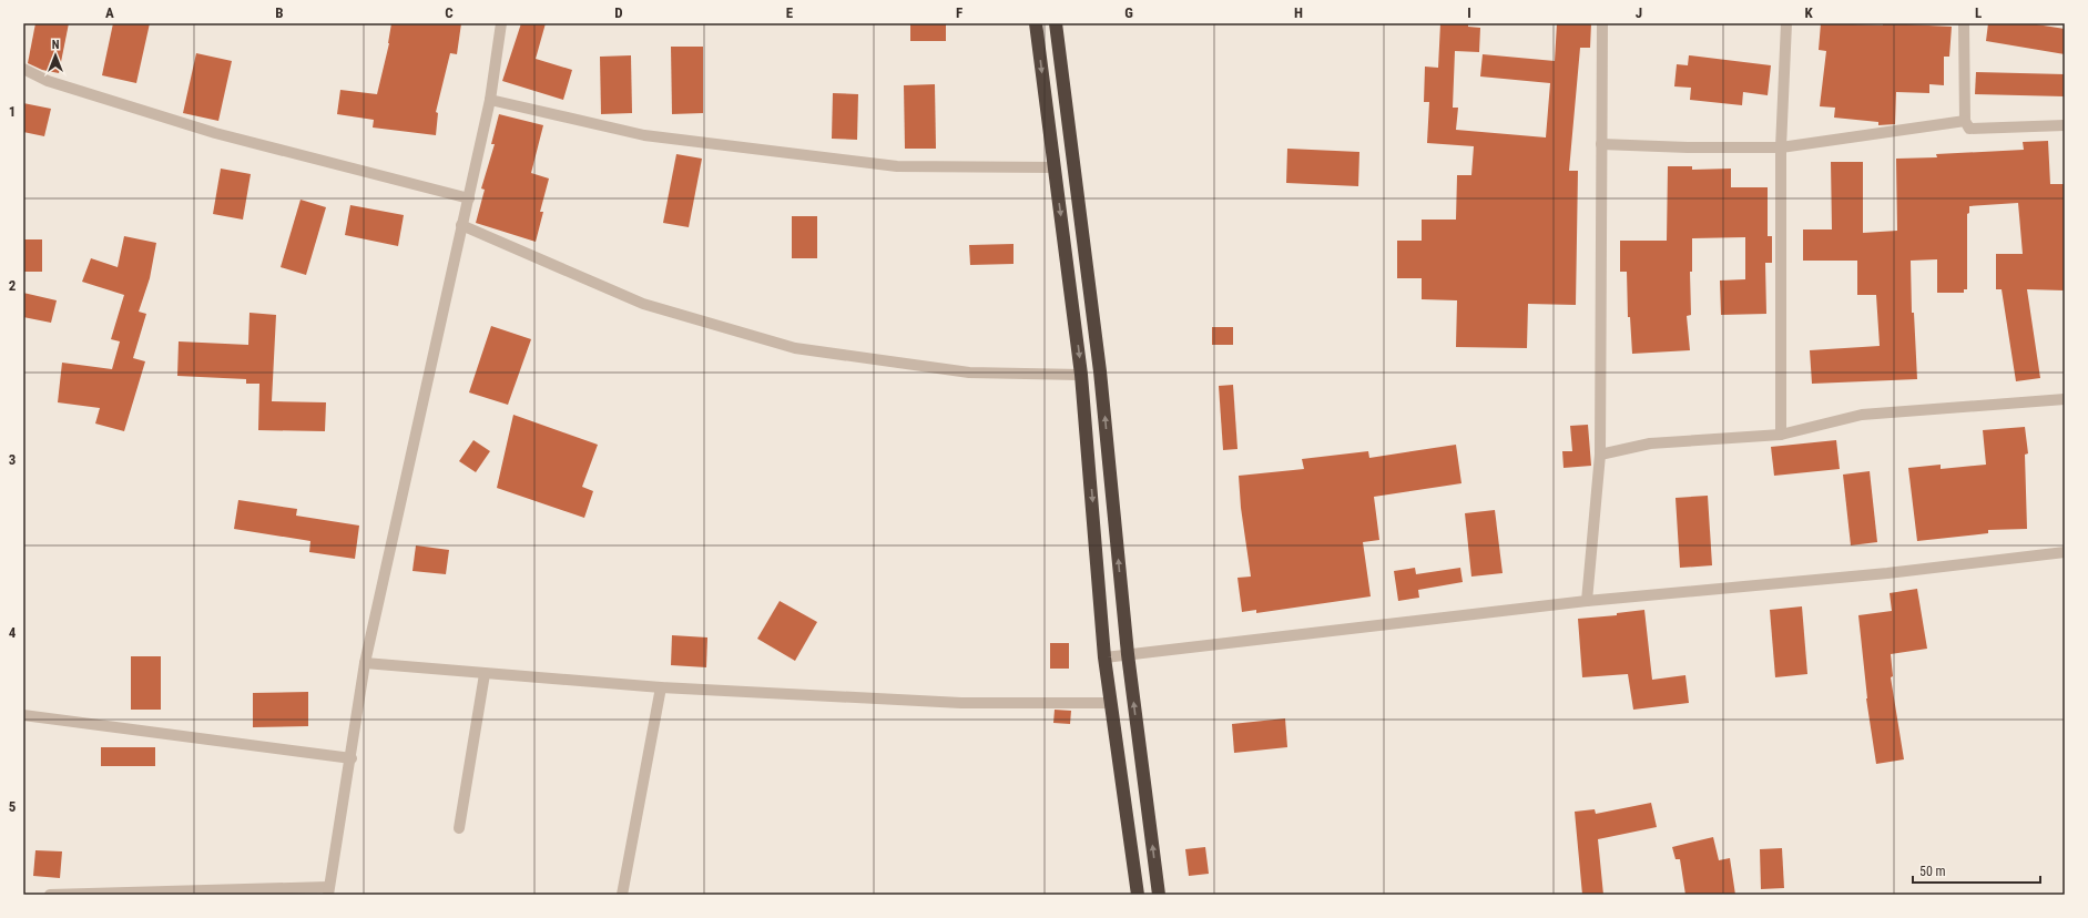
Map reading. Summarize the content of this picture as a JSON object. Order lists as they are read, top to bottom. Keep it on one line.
{"scale_bar":"50 m","north":"top","grid":{"columns":["A","B","C","D","E","F","G","H","I","J","K","L"],"rows":["1","2","3","4","5"]}}
